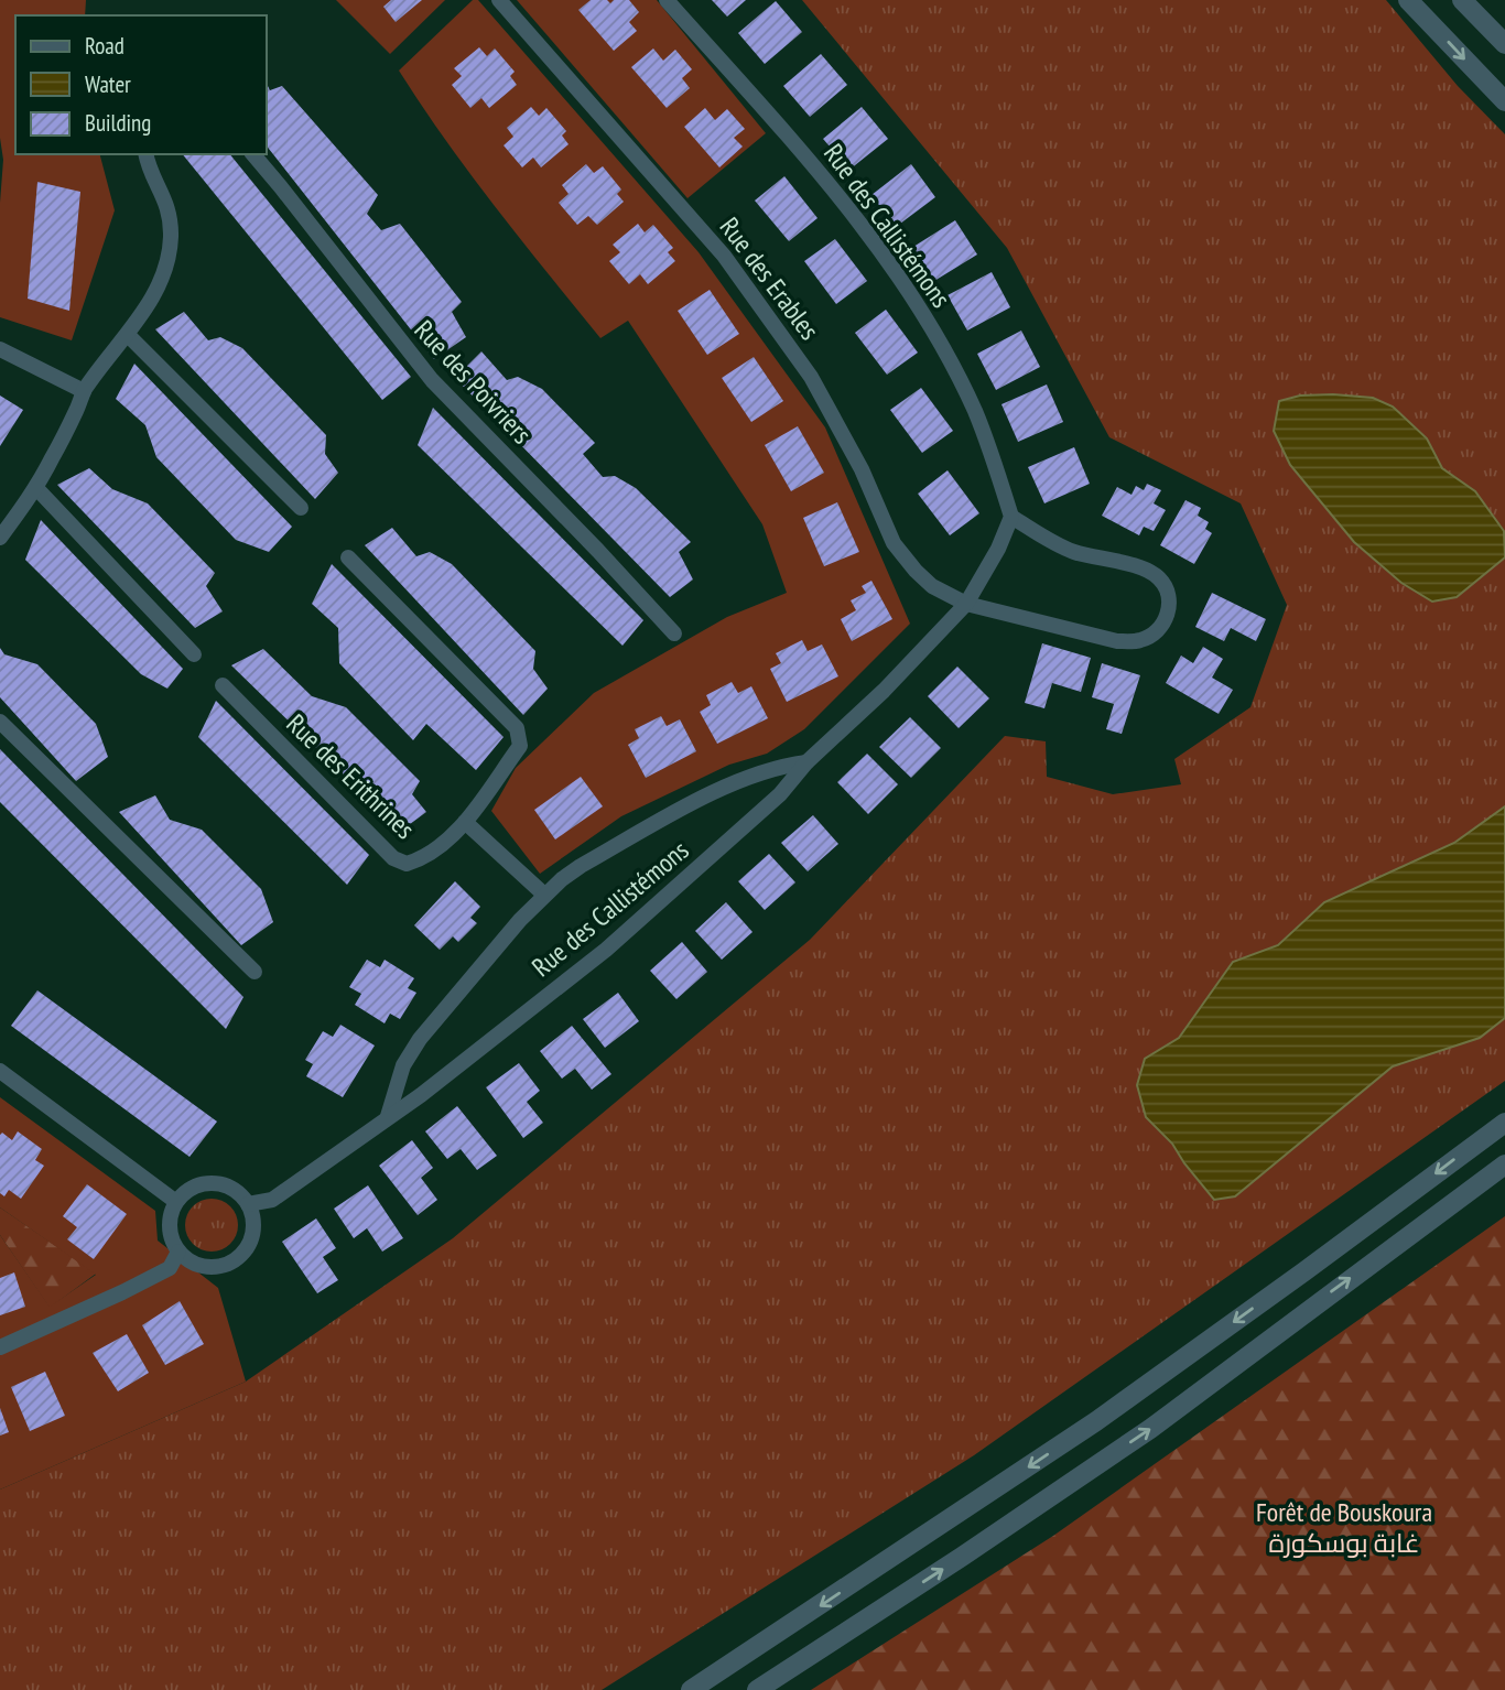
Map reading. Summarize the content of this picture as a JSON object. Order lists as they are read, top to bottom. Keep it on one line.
{"streets":{"street":["Rue des Callistémons","Rue des Erables","Rue des Poivriers","Rue des Erithrines"]},"crossings":[["Rue des Callistémons","Rue des Erables"]],"parks":["Forêt de Bouskoura غابة بوسكورة"],"legend":["Road","Water","Building"]}
